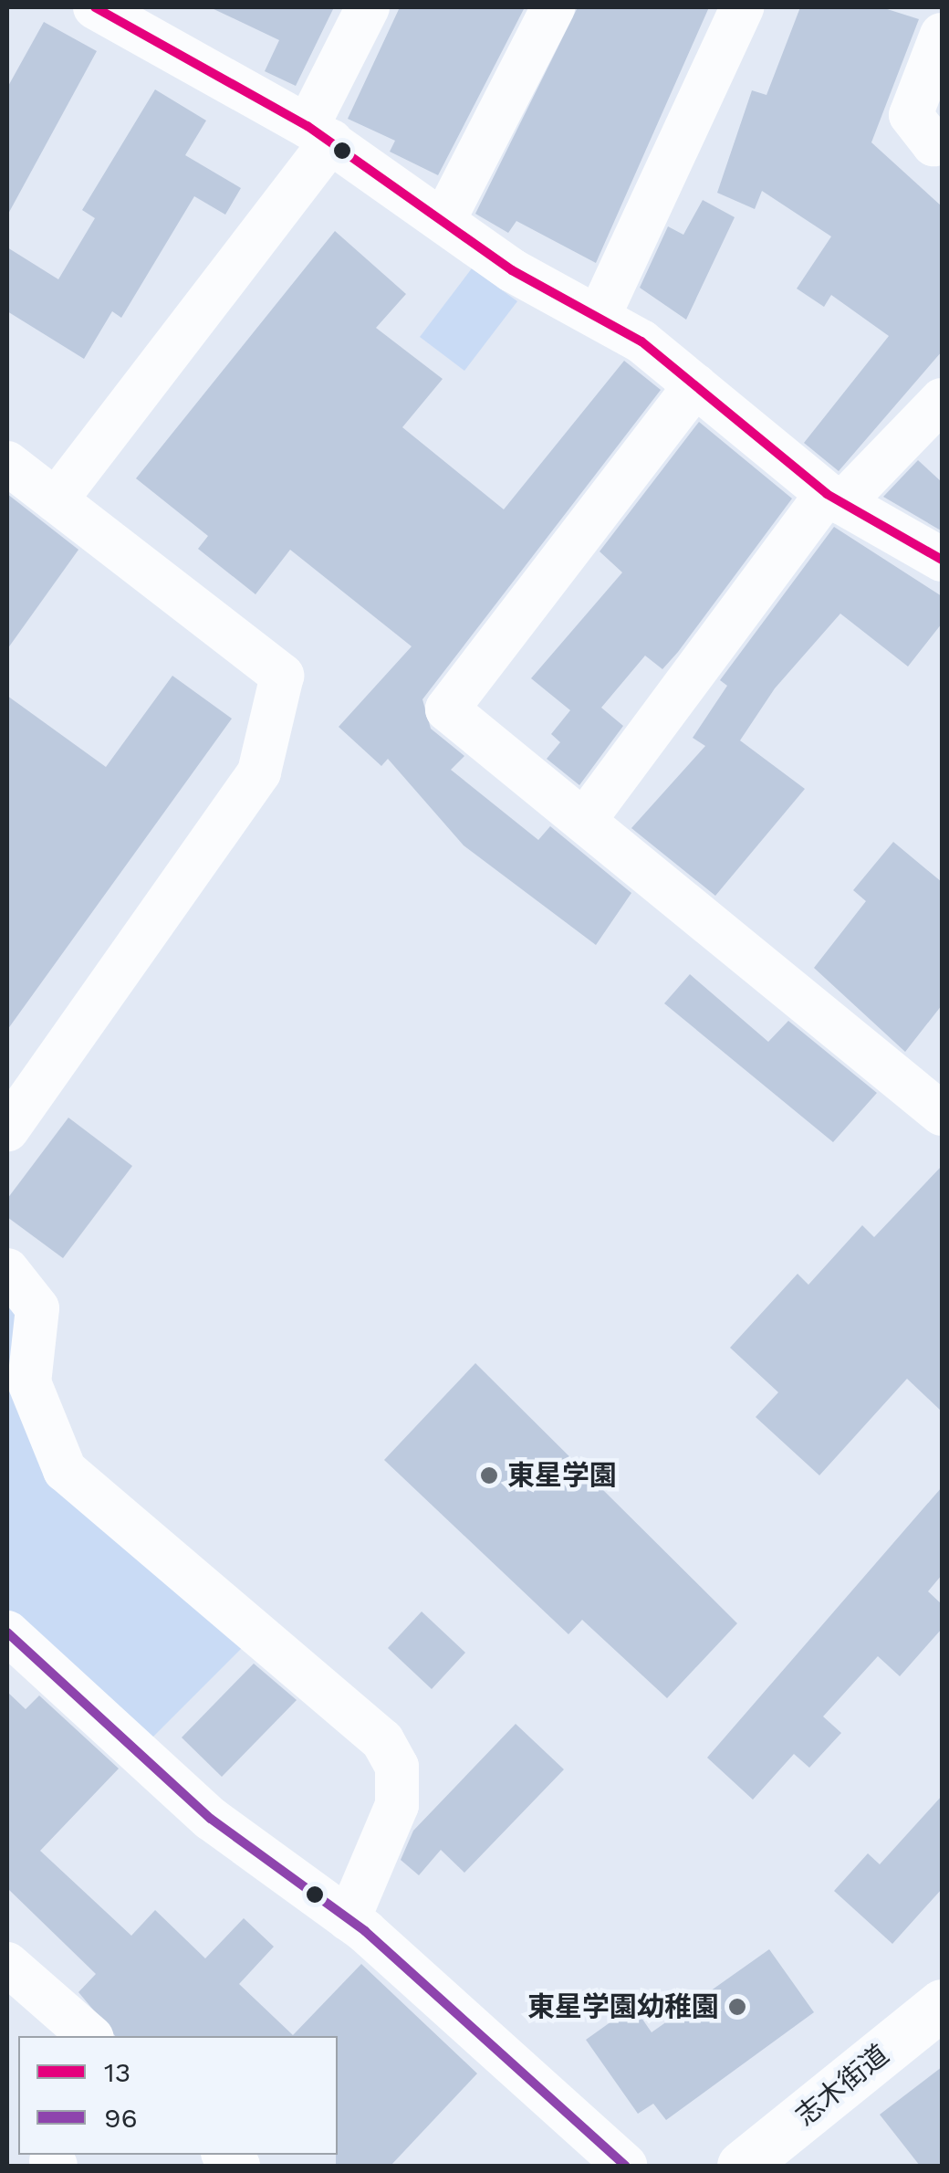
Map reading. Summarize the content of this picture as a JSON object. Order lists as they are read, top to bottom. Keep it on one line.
{"streets":{"main road":["志木街道"]},"places":["東星学園","東星学園幼稚園"],"lines":["transit line 13","transit line 96"],"legend":["13","96"]}
